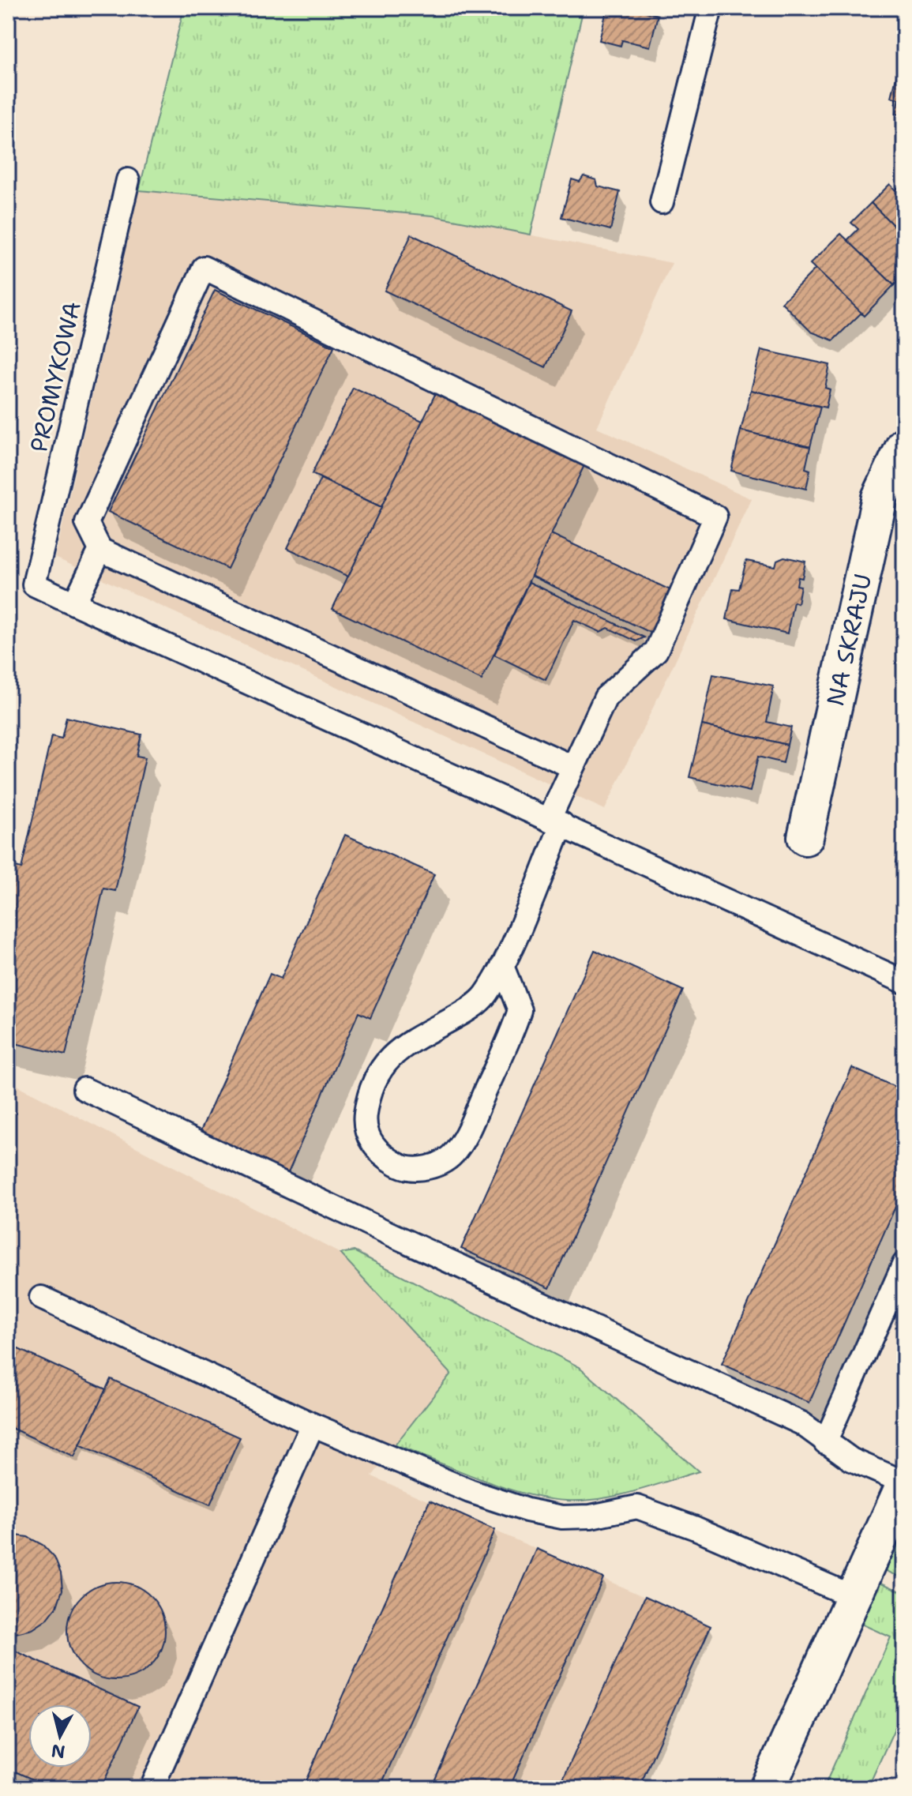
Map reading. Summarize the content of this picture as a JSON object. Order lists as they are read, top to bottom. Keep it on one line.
{"streets":{"street":["NA SKRAJU"],"lane":["PROMYKOWA"]},"north":"bottom"}
